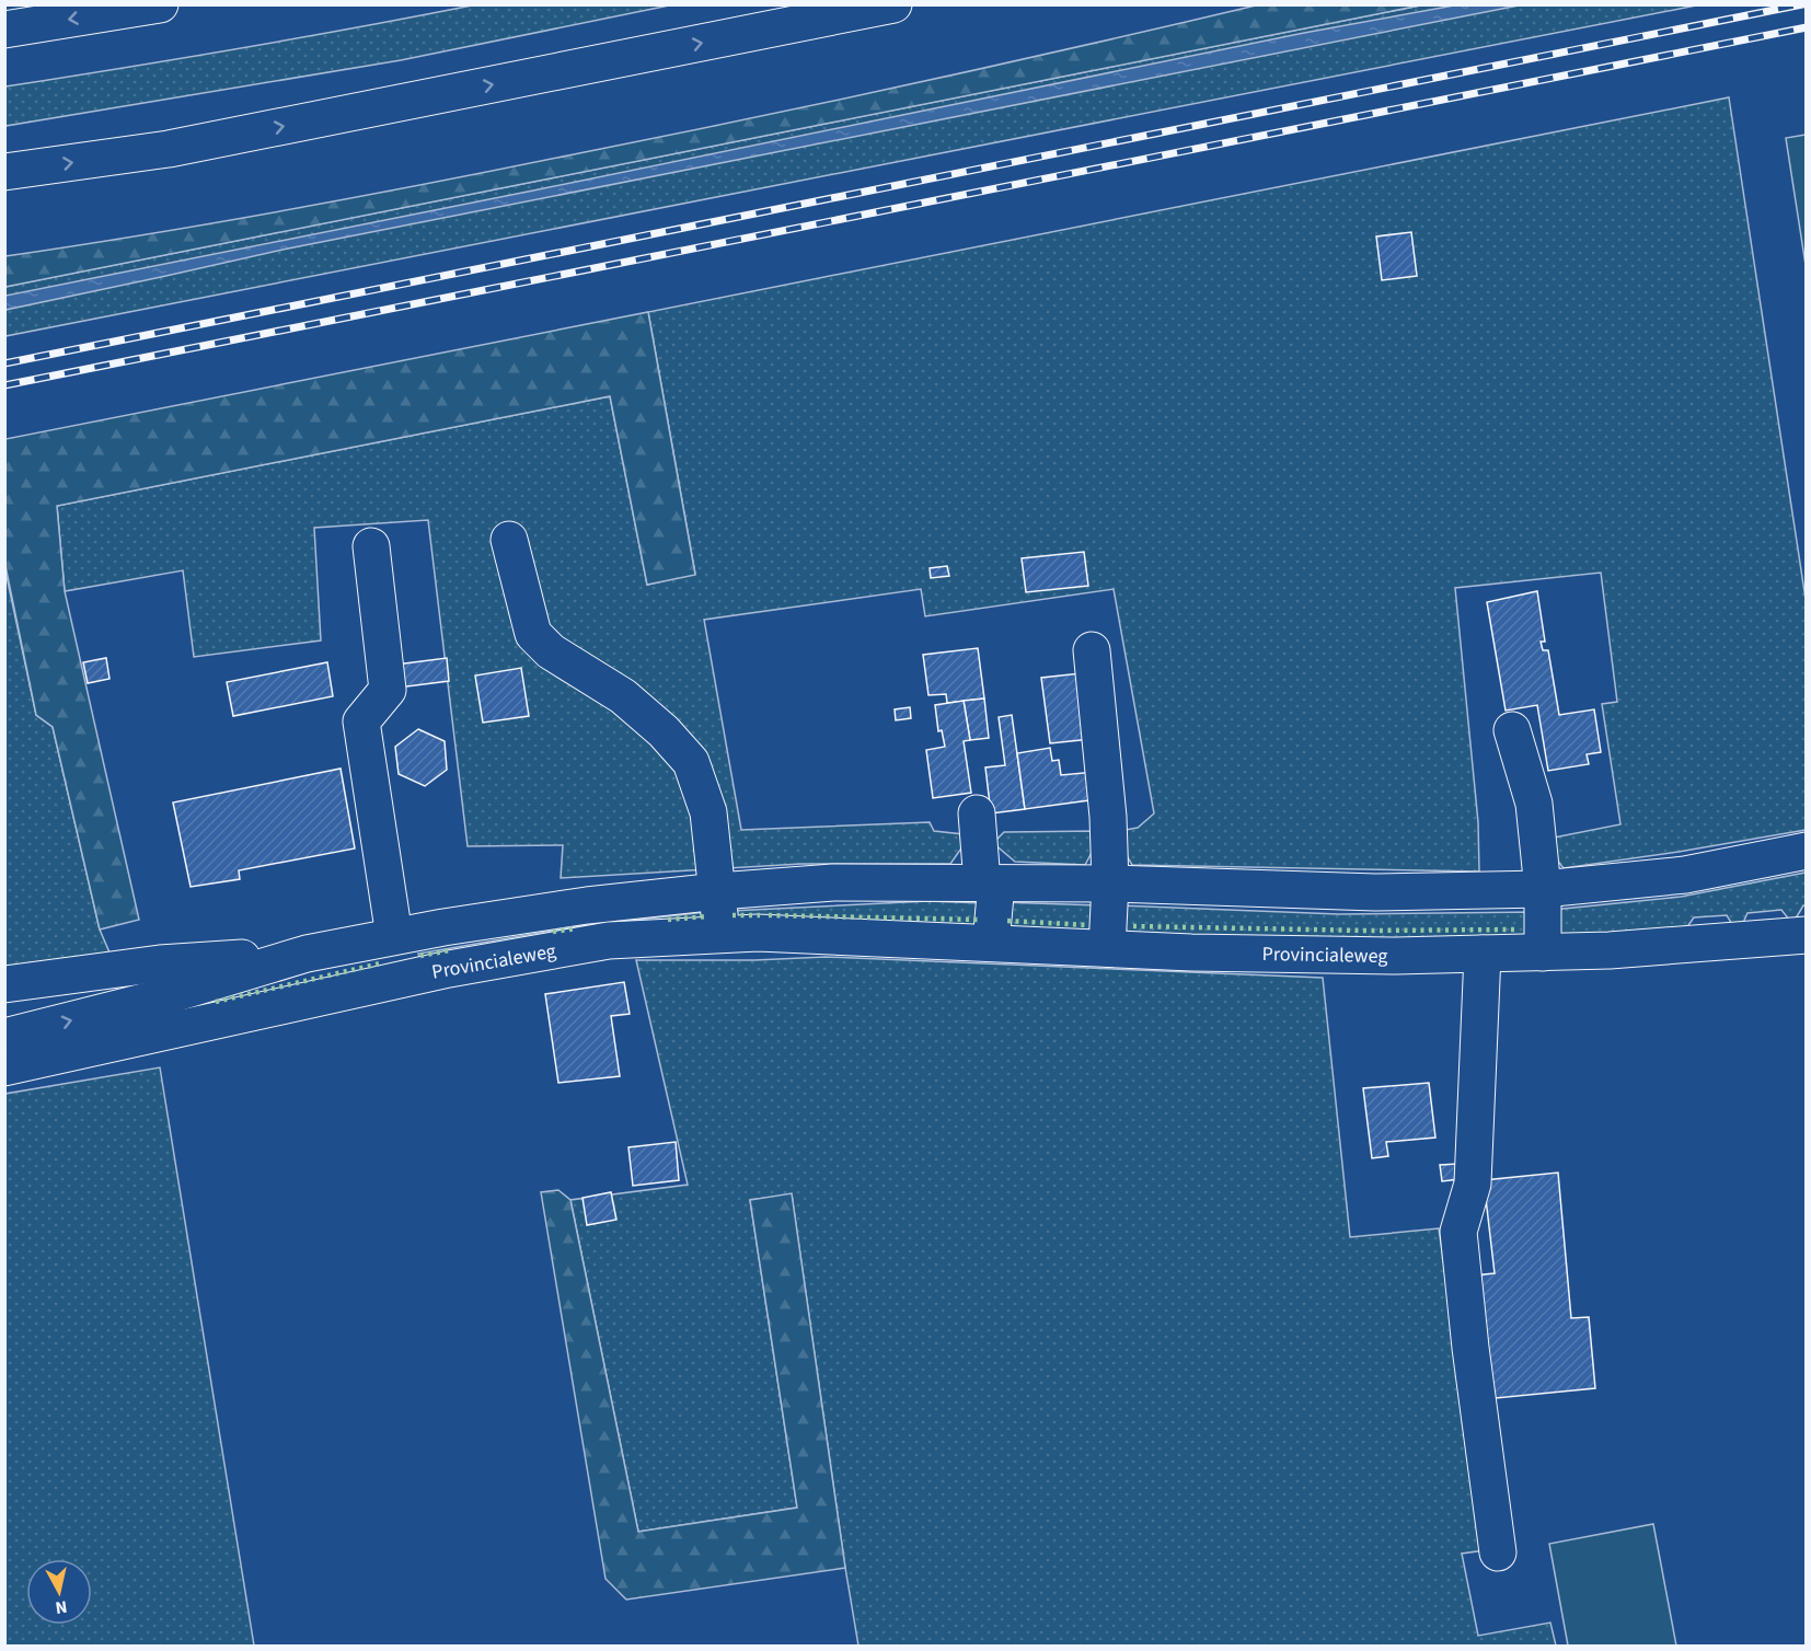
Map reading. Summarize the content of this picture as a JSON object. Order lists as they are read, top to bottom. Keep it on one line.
{"streets":{"main road":["Provincialeweg"]},"north":"bottom"}
